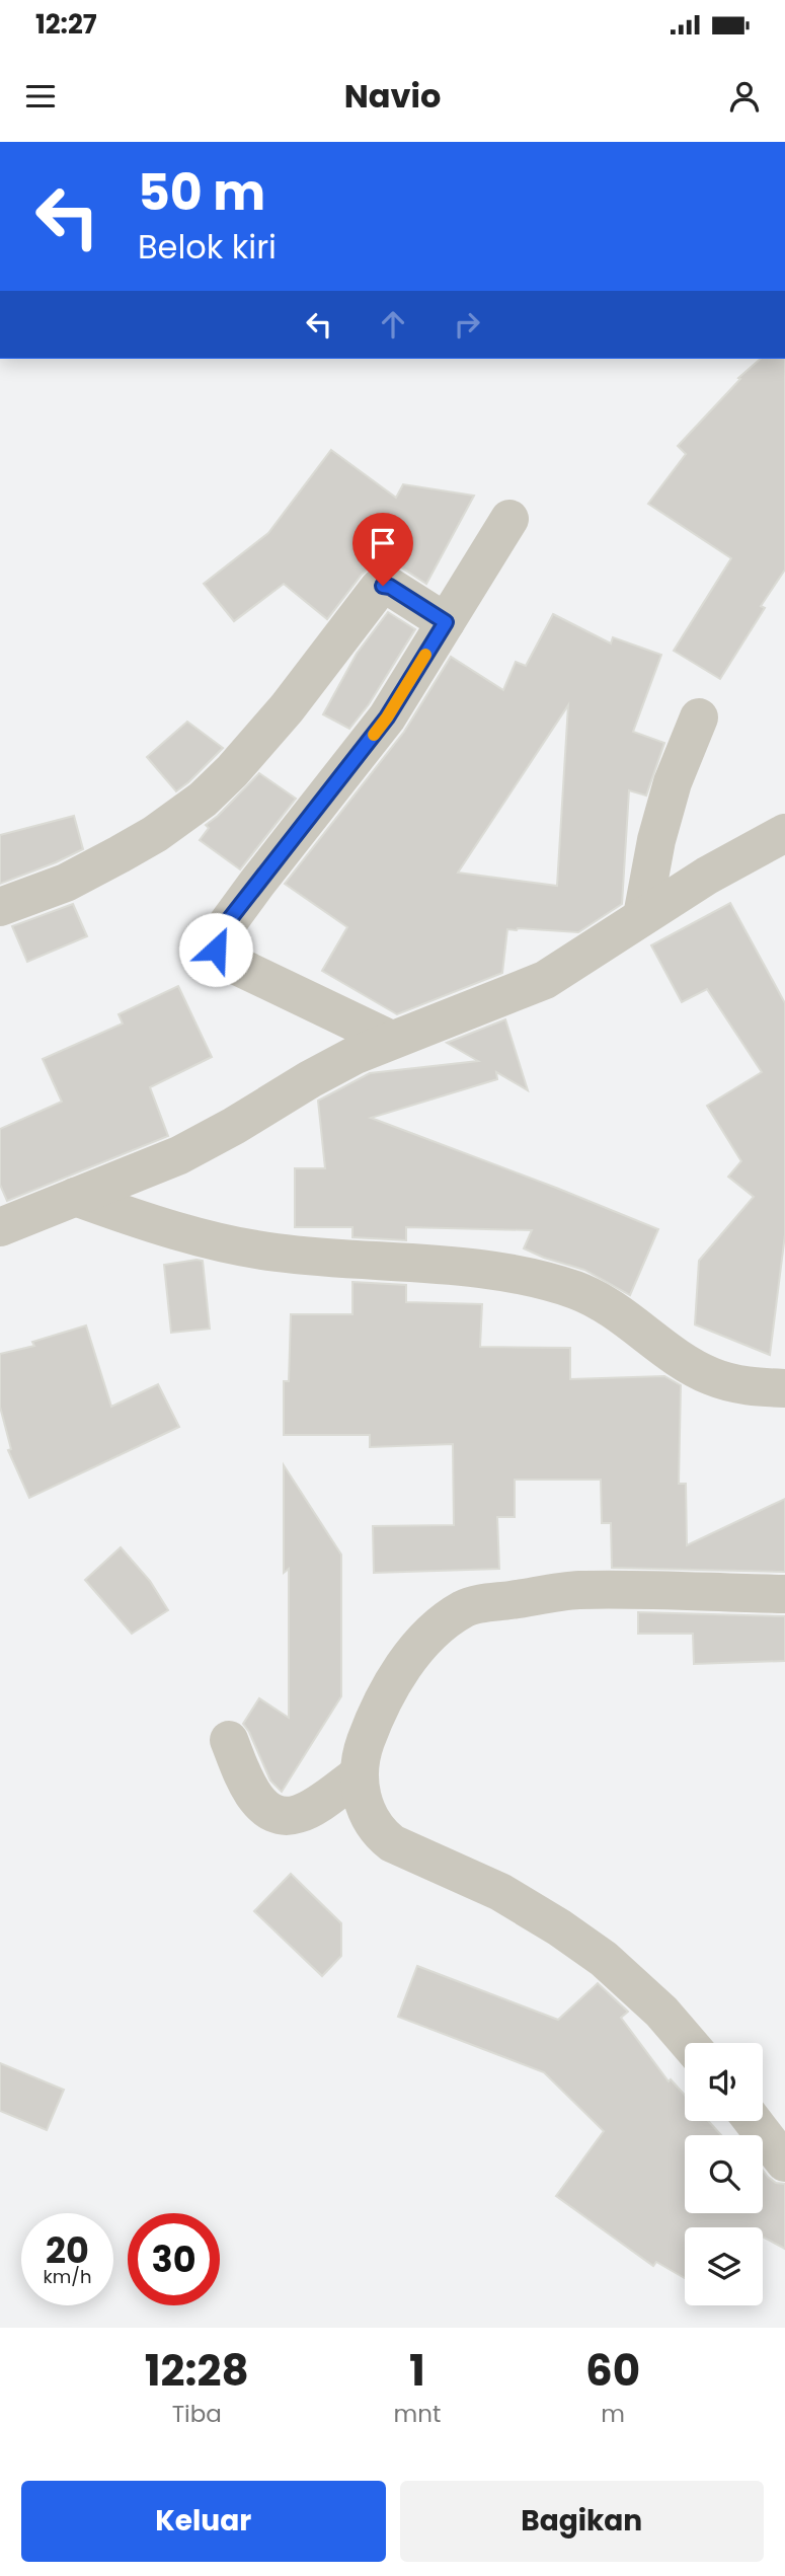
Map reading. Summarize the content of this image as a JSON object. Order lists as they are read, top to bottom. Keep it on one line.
{"page":{"status":"12:27","header":"Navio","turn":["50 m","Belok kiri"],"speed":"20 km/h","limit":"30","eta":["12:28","Tiba","1","mnt","60","m"],"buttons":["Keluar","Bagikan"]}}
